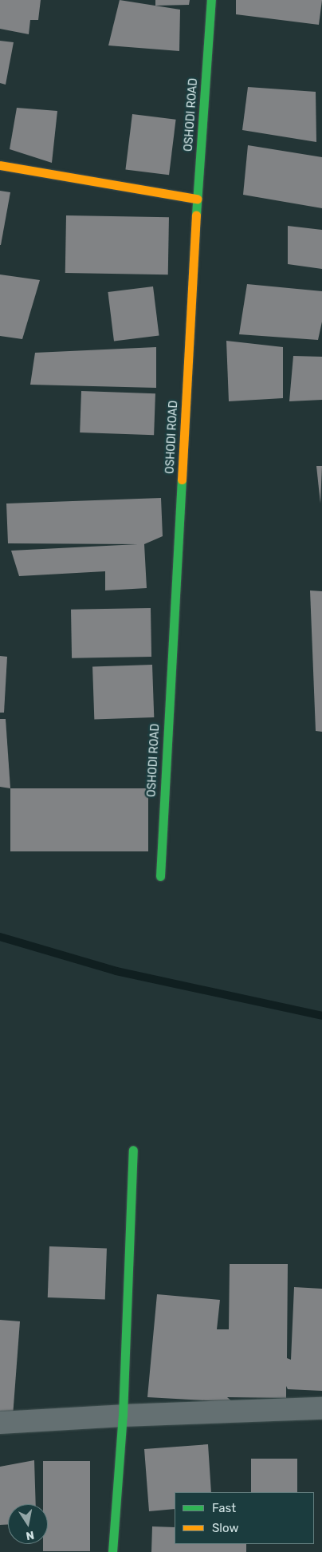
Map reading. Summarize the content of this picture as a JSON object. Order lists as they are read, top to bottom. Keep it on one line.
{"streets":{"street":["OSHODI ROAD"]},"legend":["Fast","Slow"],"north":"bottom"}
